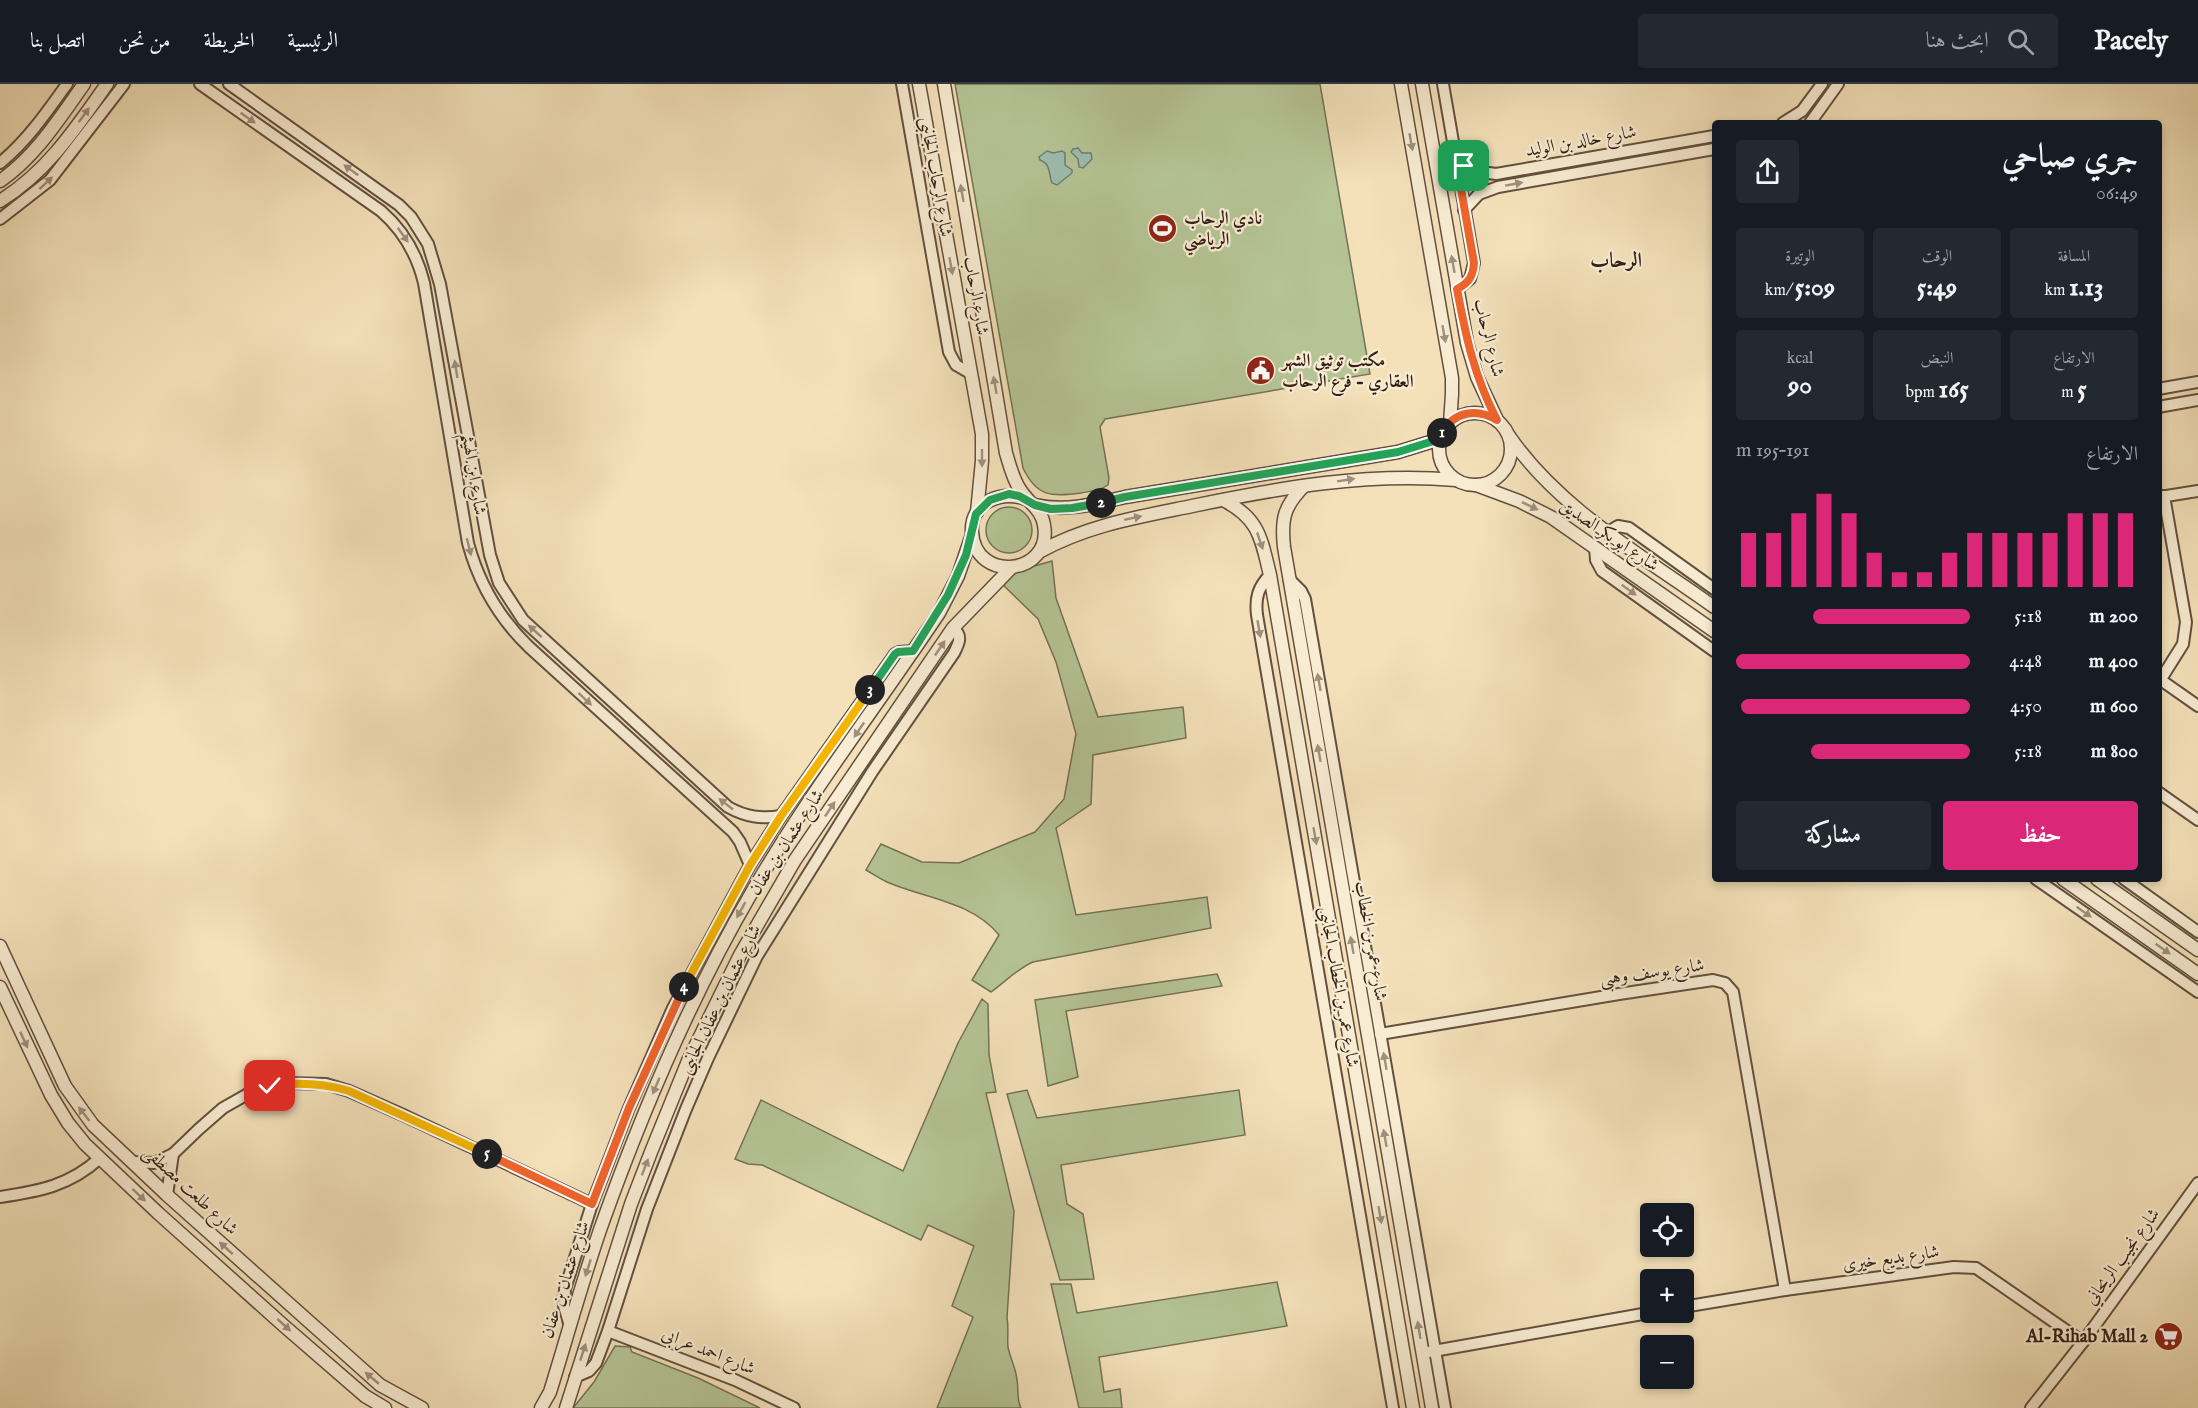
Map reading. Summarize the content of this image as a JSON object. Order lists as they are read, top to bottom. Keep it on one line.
{"streets":{"street":["شارع خالد بن الوليد","شارع الرحاب الجانبى","شارع الرحاب","شارع ابن الهيثم","شارع ابو بكر الصديق","شارع عثمان بن عفان","شارع عمر بن الخطاب","شارع يوسف وهبى","شارع عمر بن الخطاب الجانبى","شارع عثمان بن عفان الجانبى","شارع طلعت مصطفى","شارع نجيب الريحاني","شارع بديع خيرى","شارع احمد عرابى"]},"crossings":[["شارع الرحاب الجانبى","شارع الرحاب"],["شارع الرحاب","شارع ابو بكر الصديق"],["شارع الرحاب","شارع عثمان بن عفان"],["شارع ابن الهيثم","شارع عثمان بن عفان الجانبى"],["شارع عثمان بن عفان","شارع عثمان بن عفان الجانبى"],["شارع عمر بن الخطاب","شارع عمر بن الخطاب الجانبى"],["شارع يوسف وهبى","شارع عمر بن الخطاب الجانبى"],["شارع يوسف وهبى","شارع بديع خيرى"],["شارع عثمان بن عفان الجانبى","شارع احمد عرابى"],["شارع نجيب الريحاني","شارع بديع خيرى"]],"districts":["الرحاب"],"places":{"sports":["نادي الرحاب الرياضي"],"public building":["مكتب توثيق الشهر العقاري - فرع الرحاب"],"supermarket":["Al-Rihab Mall 2"]},"page":{"header":"Pacely","search":"ابحث هنا","nav":["الرئيسية","الخريطة","من نحن","اتصل بنا"],"heading":["جري صباحي","06:49"],"stats":[["المسافة","1.13 km"],["الوقت","5:49"],["الوتيرة","5:09 /km"],["الارتفاع","5 m"],["النبض","165 bpm"],["kcal","90"]],"pins":["1","2","3","4","5"],"chart":["الارتفاع","191–195 m"],"list":[{"name":"200 m","note":"5:18"},{"name":"400 m","note":"4:48"},{"name":"600 m","note":"4:50"},{"name":"800 m","note":"5:18"}],"buttons":["حفظ","مشاركة"],"map_buttons":["+","−"]}}
